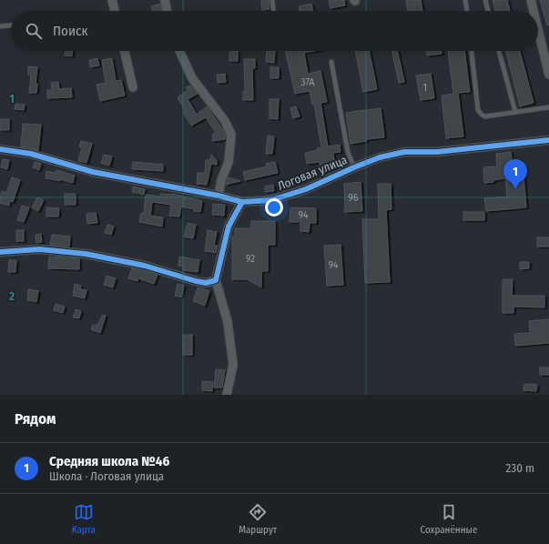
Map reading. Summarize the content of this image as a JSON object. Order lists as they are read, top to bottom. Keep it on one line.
{"streets":{"street":["Логовая улица"]},"house_numbers":["37А","1","96","94","92","94"],"page":{"search":"Поиск","pins":"1","heading":"Рядом","list":[{"mark":"1","name":"Средняя школа №46","note":"Школа · Логовая улица","value":"230 m"}],"nav":["Карта","Маршрут","Сохранённые"]},"grid":{"rows":["1","2"]}}
